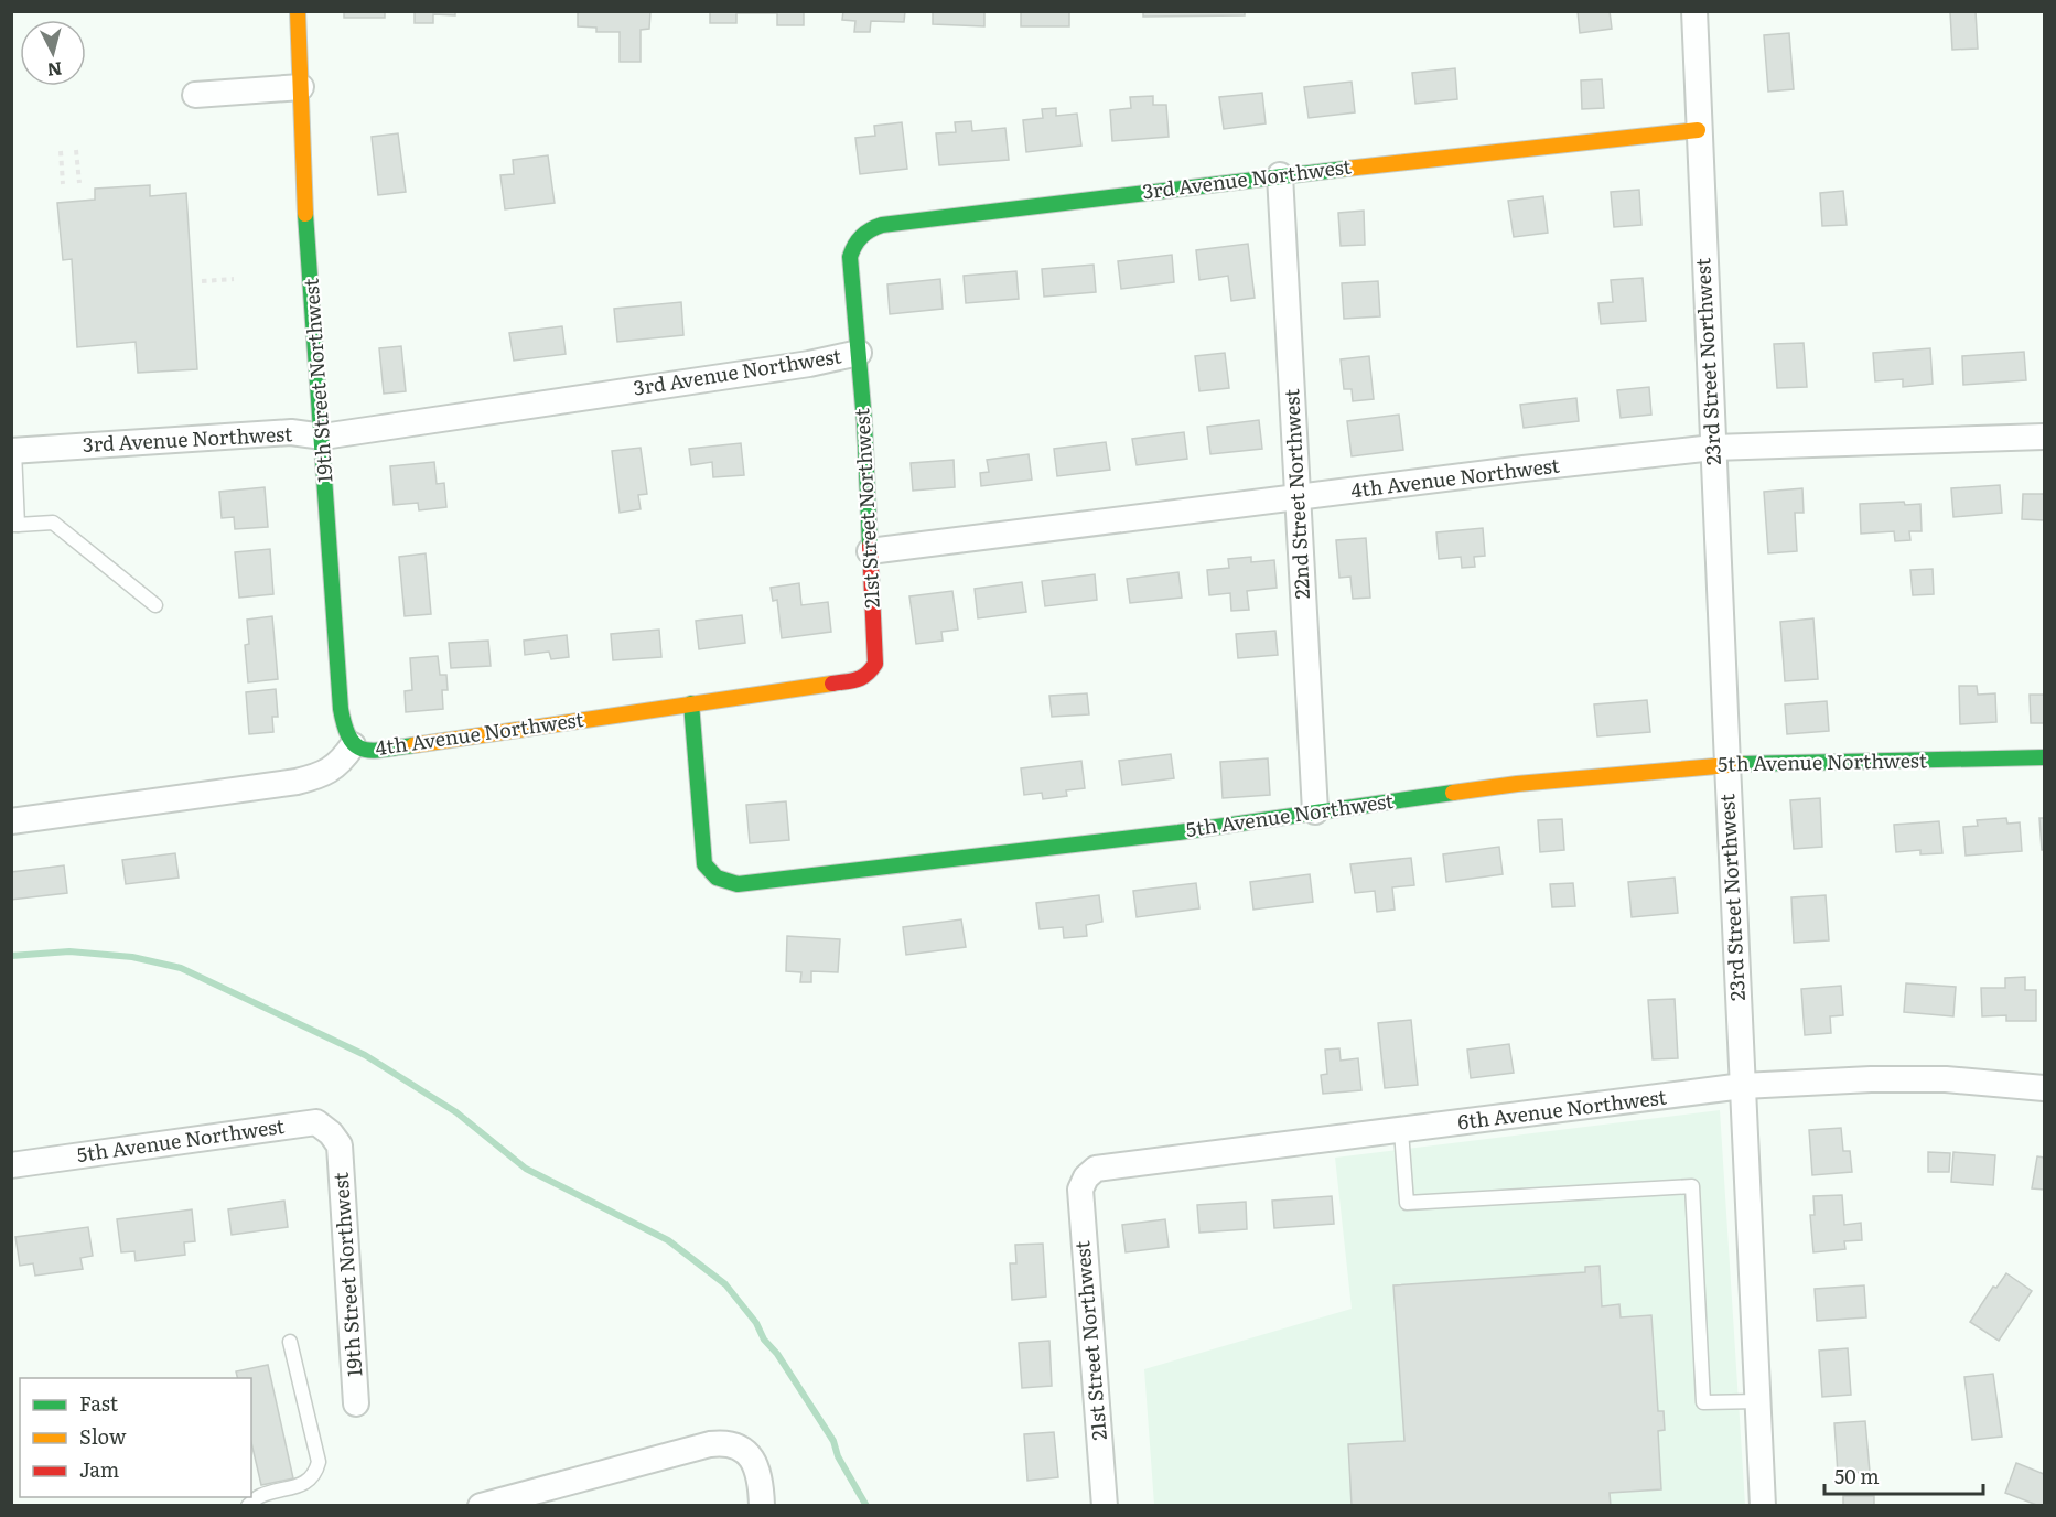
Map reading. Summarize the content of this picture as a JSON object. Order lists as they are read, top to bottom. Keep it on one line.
{"streets":{"street":["3rd Avenue Northwest","23rd Street Northwest","19th Street Northwest","4th Avenue Northwest","22nd Street Northwest","21st Street Northwest","5th Avenue Northwest","6th Avenue Northwest"]},"crossings":[["3rd Avenue Northwest","23rd Street Northwest"],["3rd Avenue Northwest","19th Street Northwest"],["3rd Avenue Northwest","22nd Street Northwest"],["3rd Avenue Northwest","21st Street Northwest"],["23rd Street Northwest","4th Avenue Northwest"],["23rd Street Northwest","5th Avenue Northwest"],["23rd Street Northwest","6th Avenue Northwest"],["19th Street Northwest","4th Avenue Northwest"],["19th Street Northwest","5th Avenue Northwest"],["4th Avenue Northwest","22nd Street Northwest"],["4th Avenue Northwest","21st Street Northwest"],["4th Avenue Northwest","5th Avenue Northwest"],["22nd Street Northwest","5th Avenue Northwest"],["21st Street Northwest","6th Avenue Northwest"]],"legend":["Fast","Slow","Jam"],"scale_bar":"50 m","north":"bottom"}
